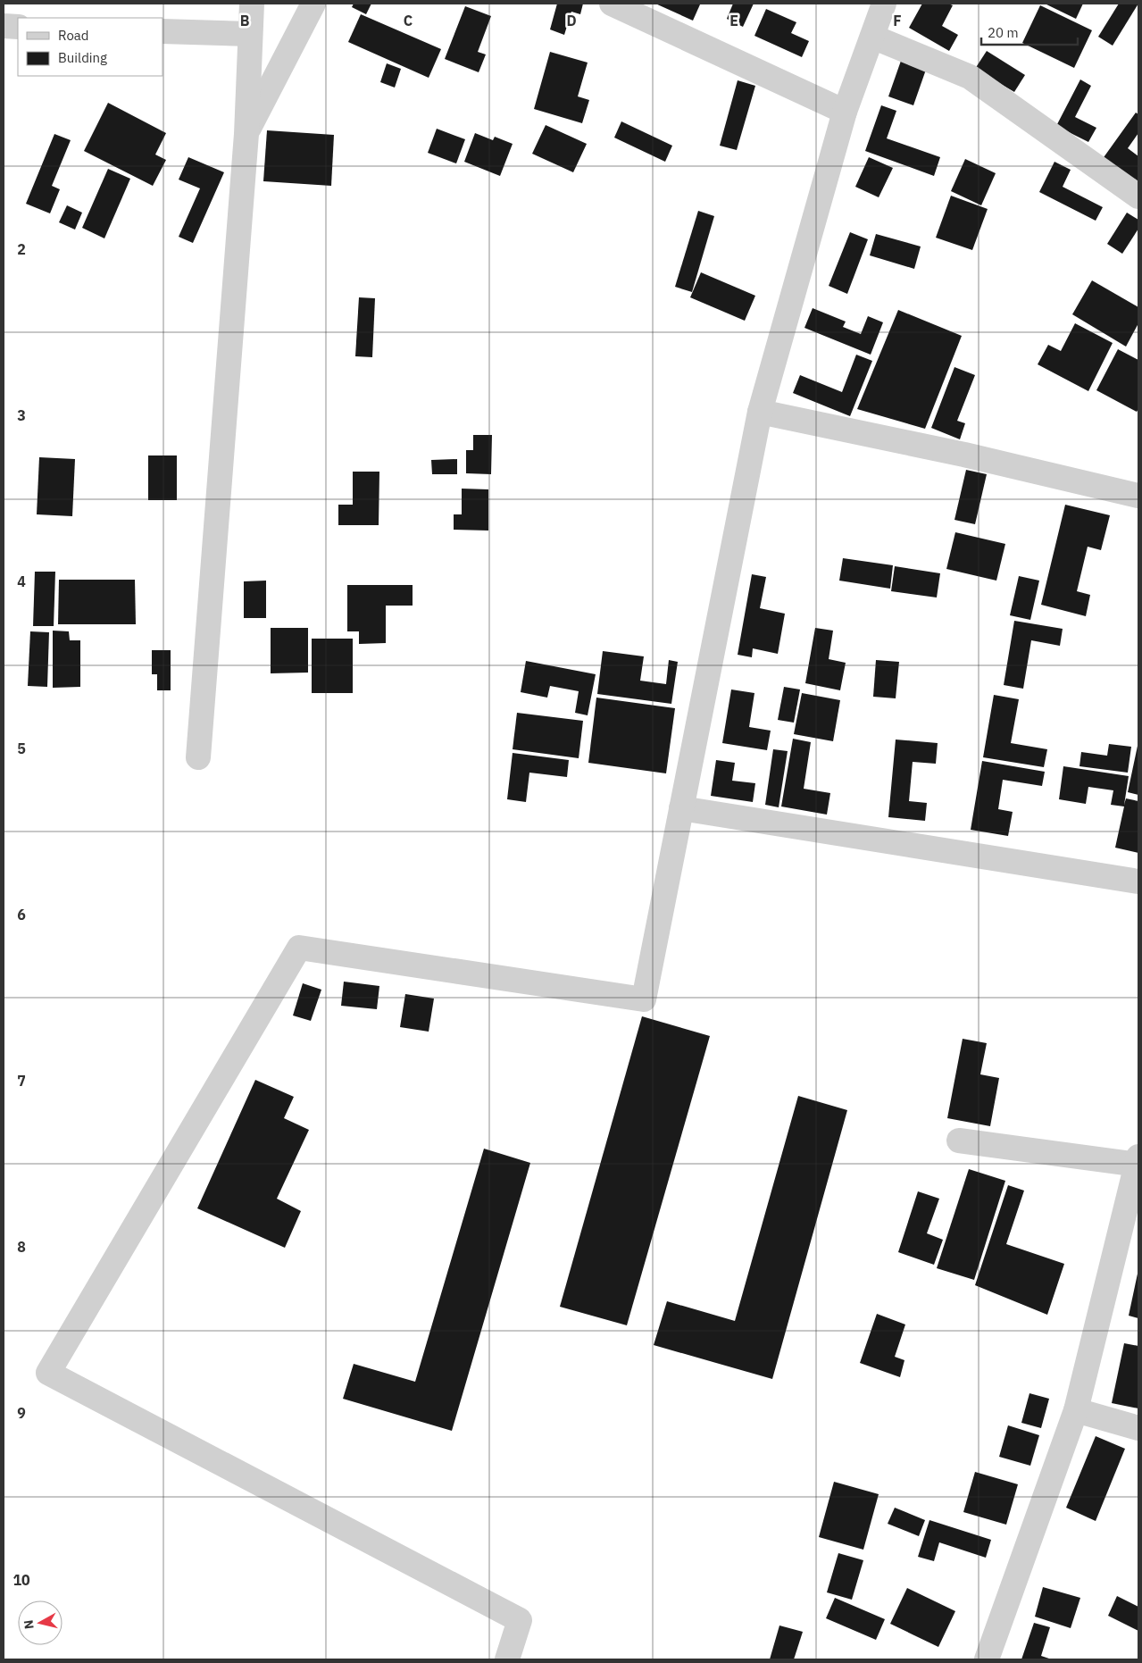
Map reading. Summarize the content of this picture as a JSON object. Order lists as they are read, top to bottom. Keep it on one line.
{"legend":["Road","Building"],"scale_bar":"20 m","north":"left","grid":{"columns":["B","C","D","E","F"],"rows":["2","3","4","5","6","7","8","9","10"]}}
